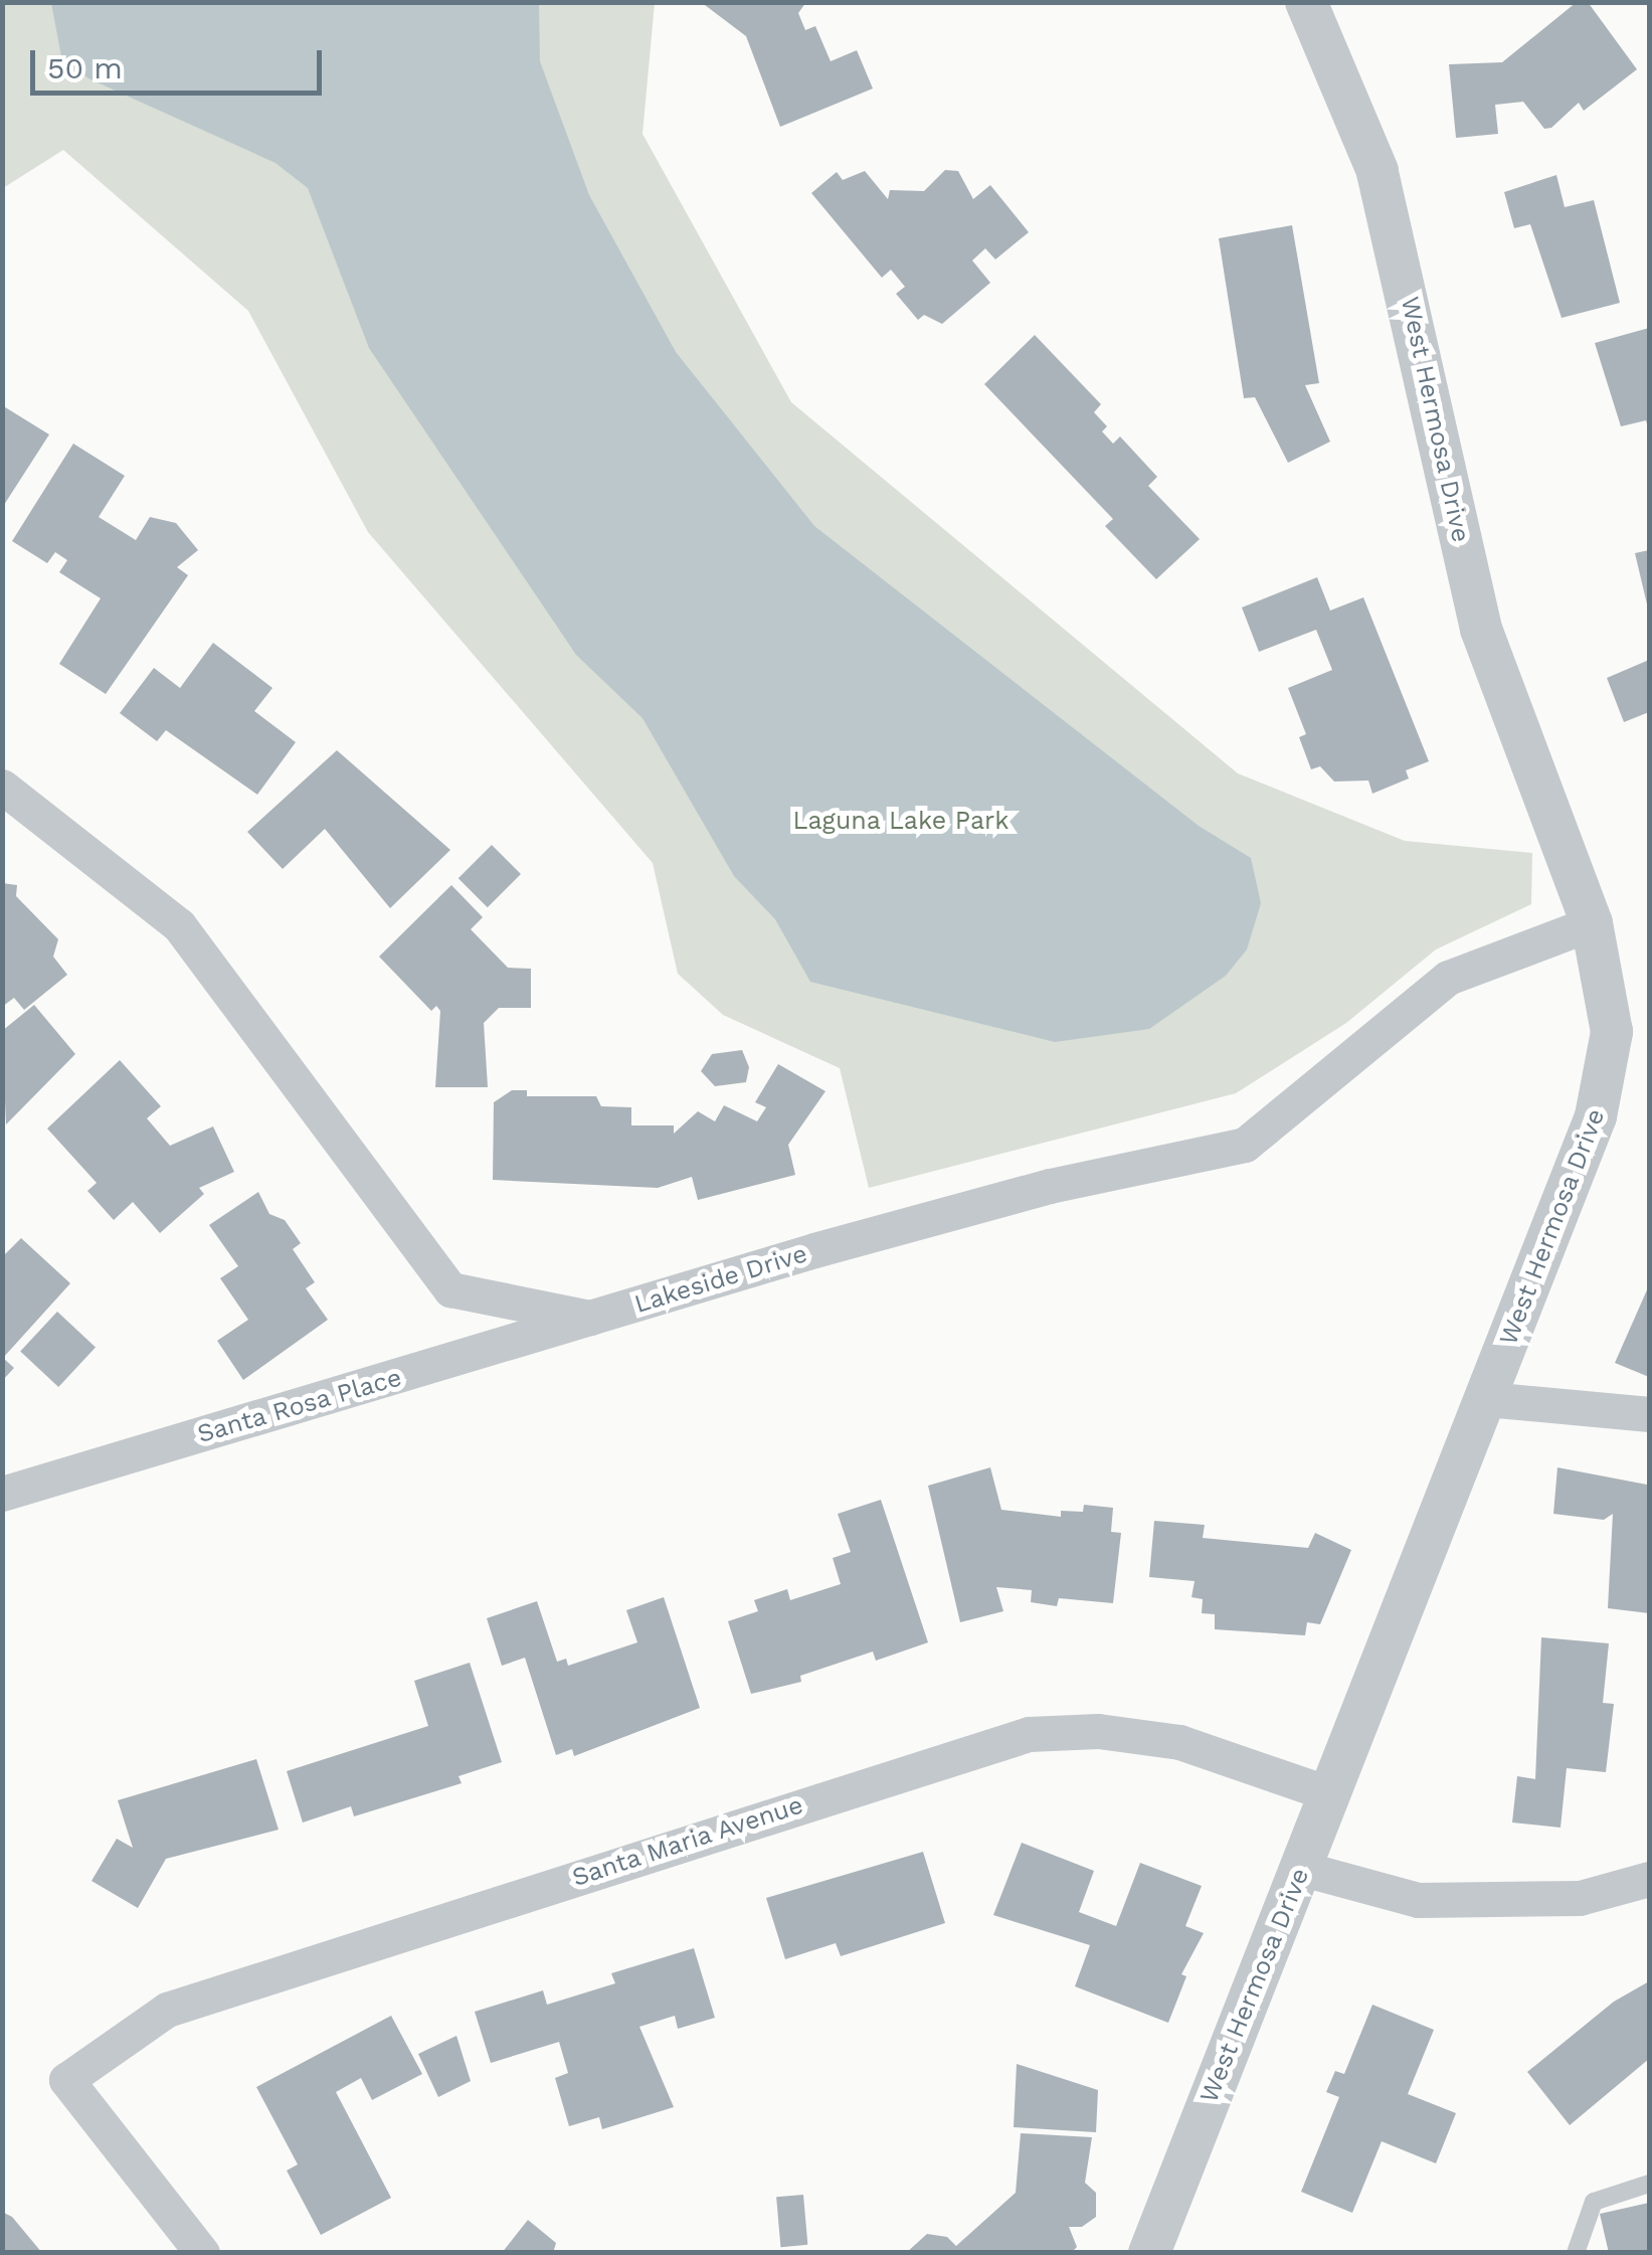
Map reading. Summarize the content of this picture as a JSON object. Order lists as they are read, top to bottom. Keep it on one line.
{"streets":{"street":["West Hermosa Drive","Lakeside Drive","Santa Rosa Place","Santa Maria Avenue"]},"crossings":[["West Hermosa Drive","Lakeside Drive"],["West Hermosa Drive","Santa Maria Avenue"],["Lakeside Drive","Santa Rosa Place"]],"parks":["Laguna Lake Park"],"scale_bar":"50 m"}
